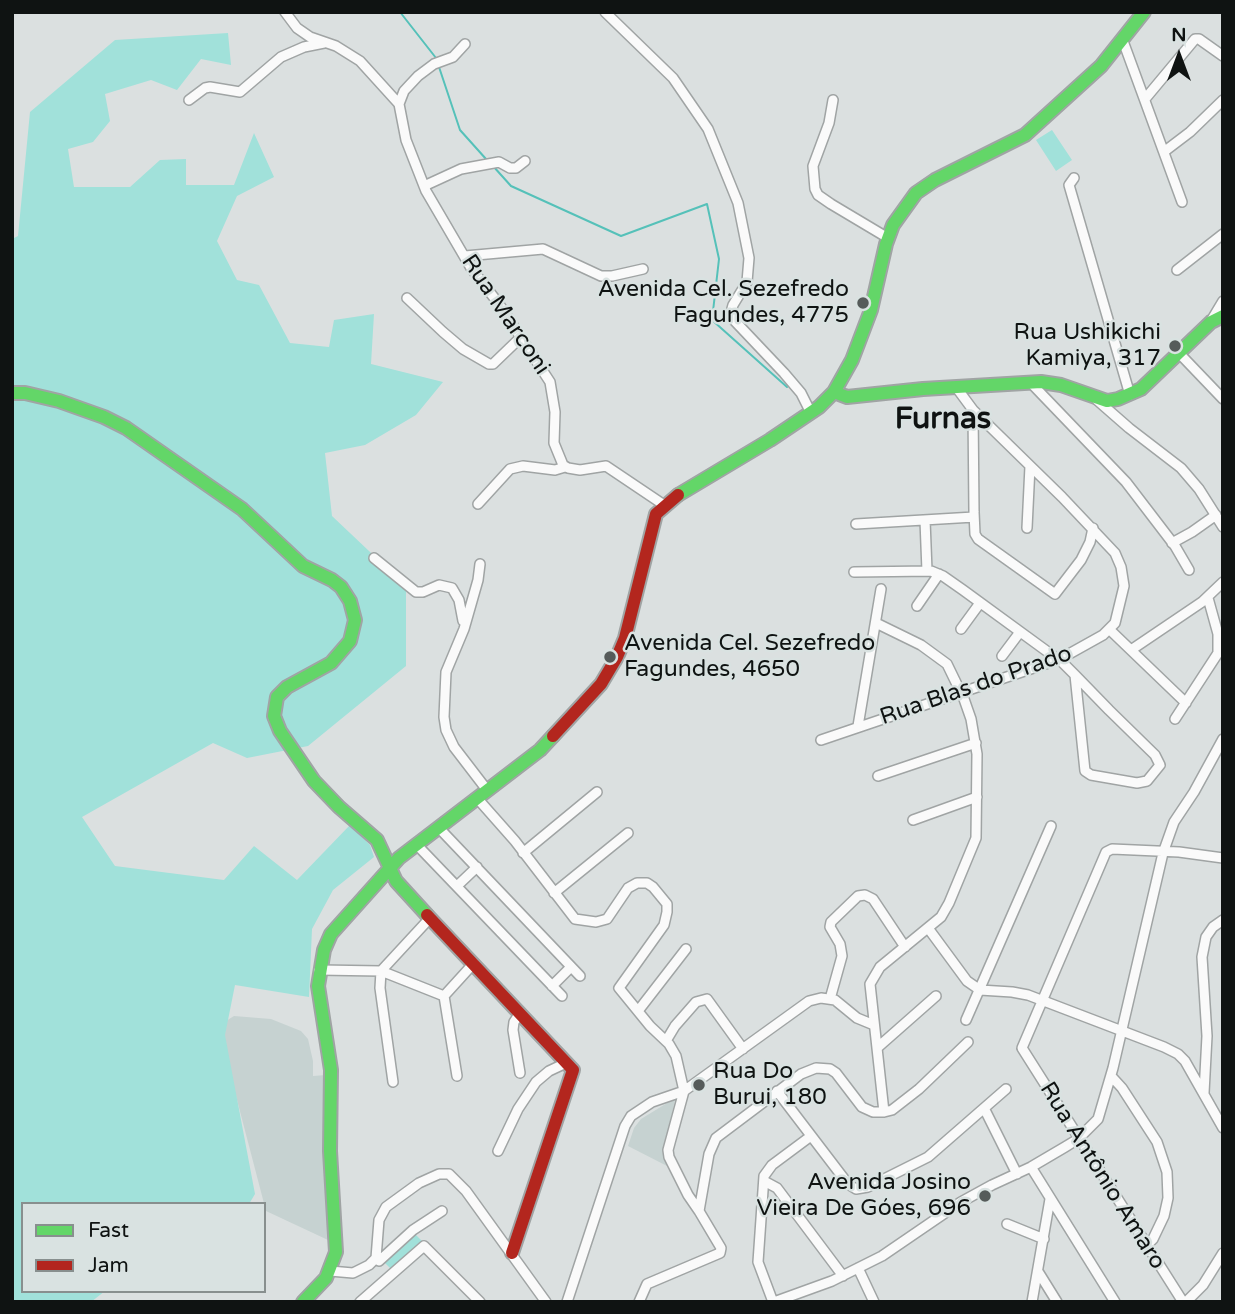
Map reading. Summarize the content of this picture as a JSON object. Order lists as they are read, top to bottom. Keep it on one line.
{"streets":{"street":["Rua Marconi","Rua Blas do Prado","Rua Antônio Amaro"]},"districts":["Furnas"],"places":["Avenida Cel. Sezefredo Fagundes, 4775","Rua Ushikichi Kamiya, 317","Avenida Cel. Sezefredo Fagundes, 4650","Rua Do Burui, 180","Avenida Josino Vieira De Góes, 696"],"legend":["Fast","Jam"],"north":"top"}
